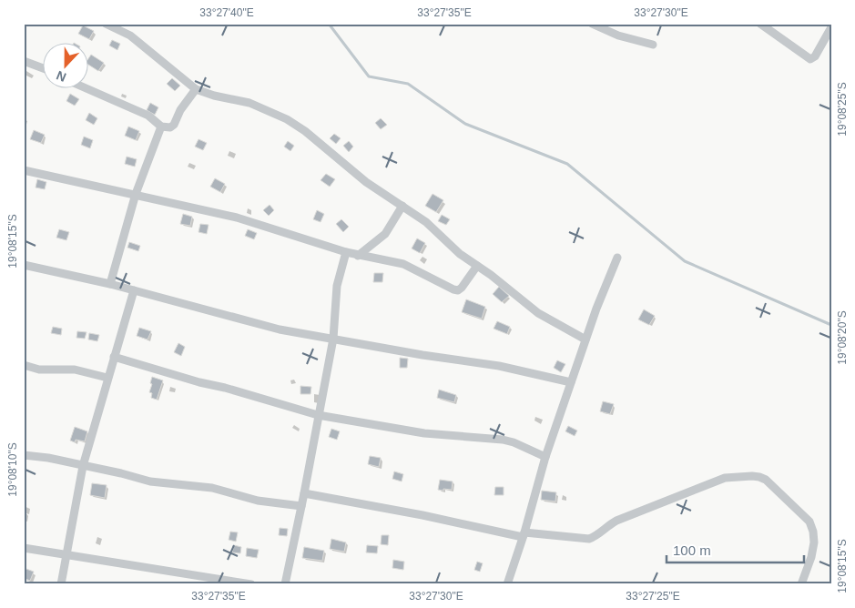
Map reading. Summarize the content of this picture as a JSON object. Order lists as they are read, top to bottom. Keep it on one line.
{"scale_bar":"100 m","north":"bottom","coordinates":["33°27'40\"E","33°27'35\"E","33°27'30\"E","19°08'25\"S","19°08'15\"S","19°08'20\"S","19°08'10\"S","33°27'25\"E"]}
